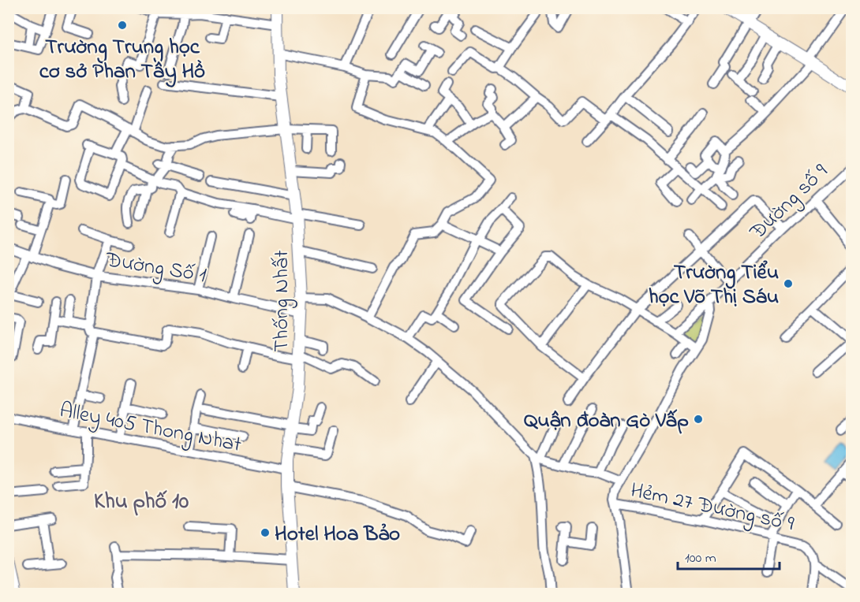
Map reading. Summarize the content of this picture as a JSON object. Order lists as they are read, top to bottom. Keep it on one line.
{"streets":{"main road":["Thống Nhất"],"street":["Đường số 9","Đường Số 1","Alley 405 Thong Nhat","Hẻm 27 Đường số 9"]},"crossings":[["Đường Số 1","Thống Nhất"],["Thống Nhất","Alley 405 Thong Nhat"]],"districts":["Khu phố 10"],"places":["Trường Trung học cơ sở Phan Tây Hồ","Trường Tiểu học Võ Thị Sáu","Quận đoàn Gò Vấp","Hotel Hoa Bảo"],"scale_bar":"100 m"}
